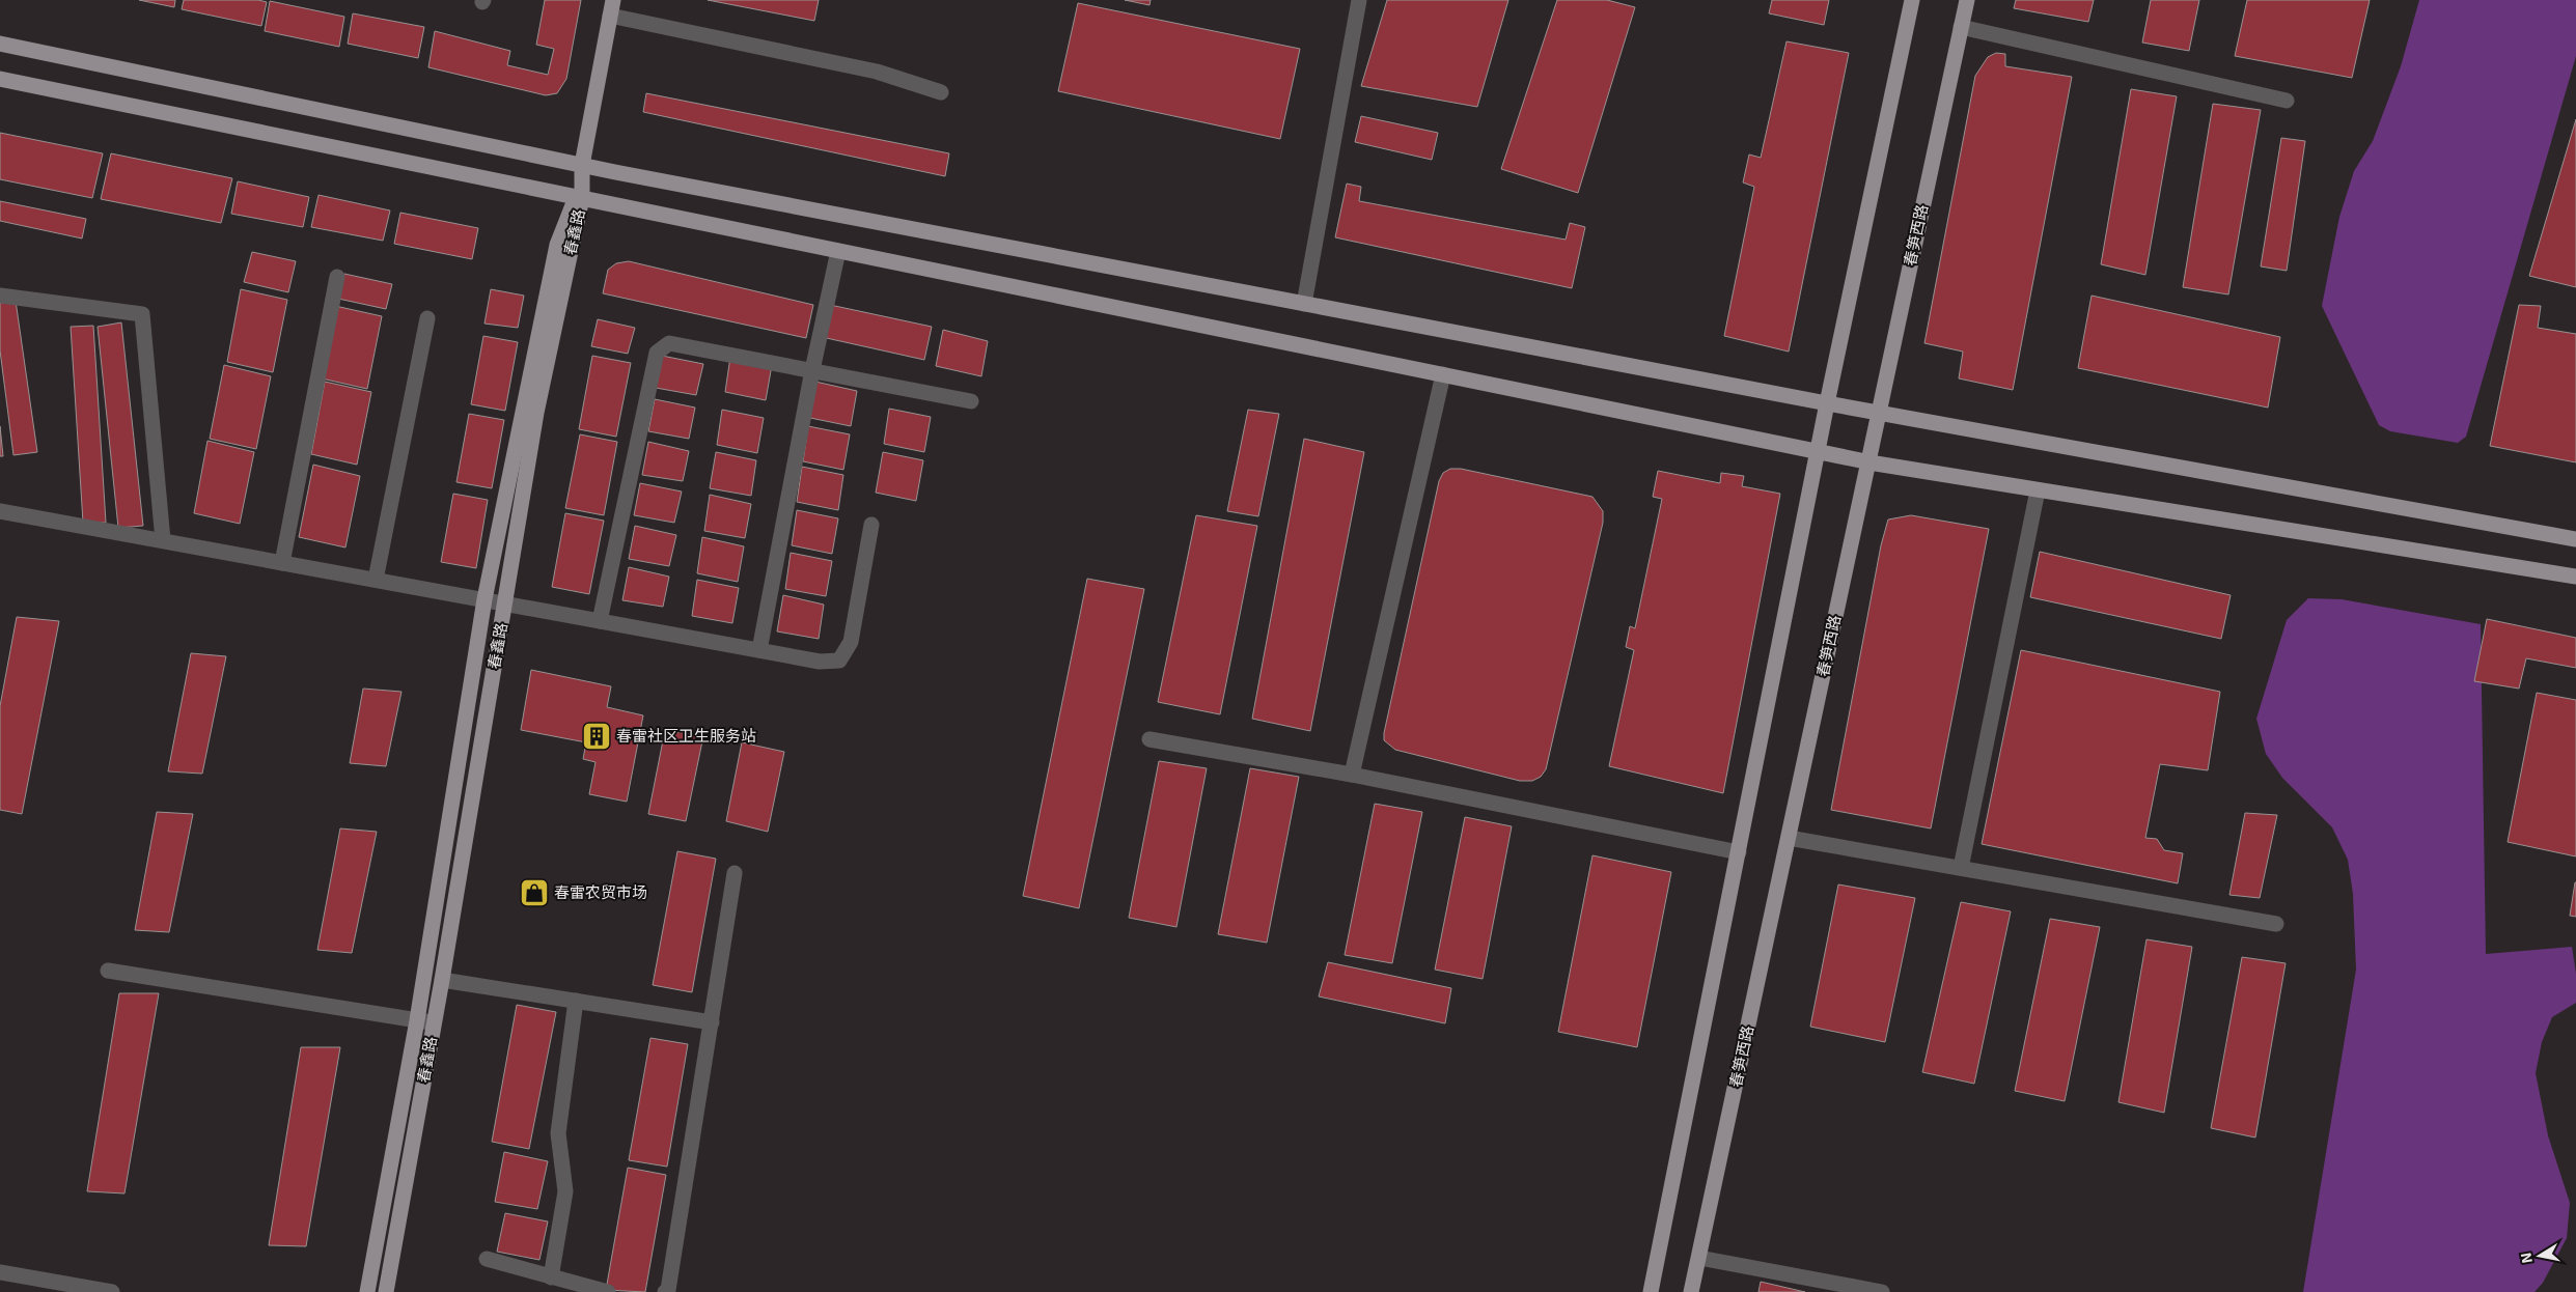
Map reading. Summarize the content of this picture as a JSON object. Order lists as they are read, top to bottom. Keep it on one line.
{"streets":{"main road":["春鑫路","春笋西路"]},"places":{"building":["春雷社区卫生服务站"],"shop":["春雷农贸市场"]},"north":"left"}
